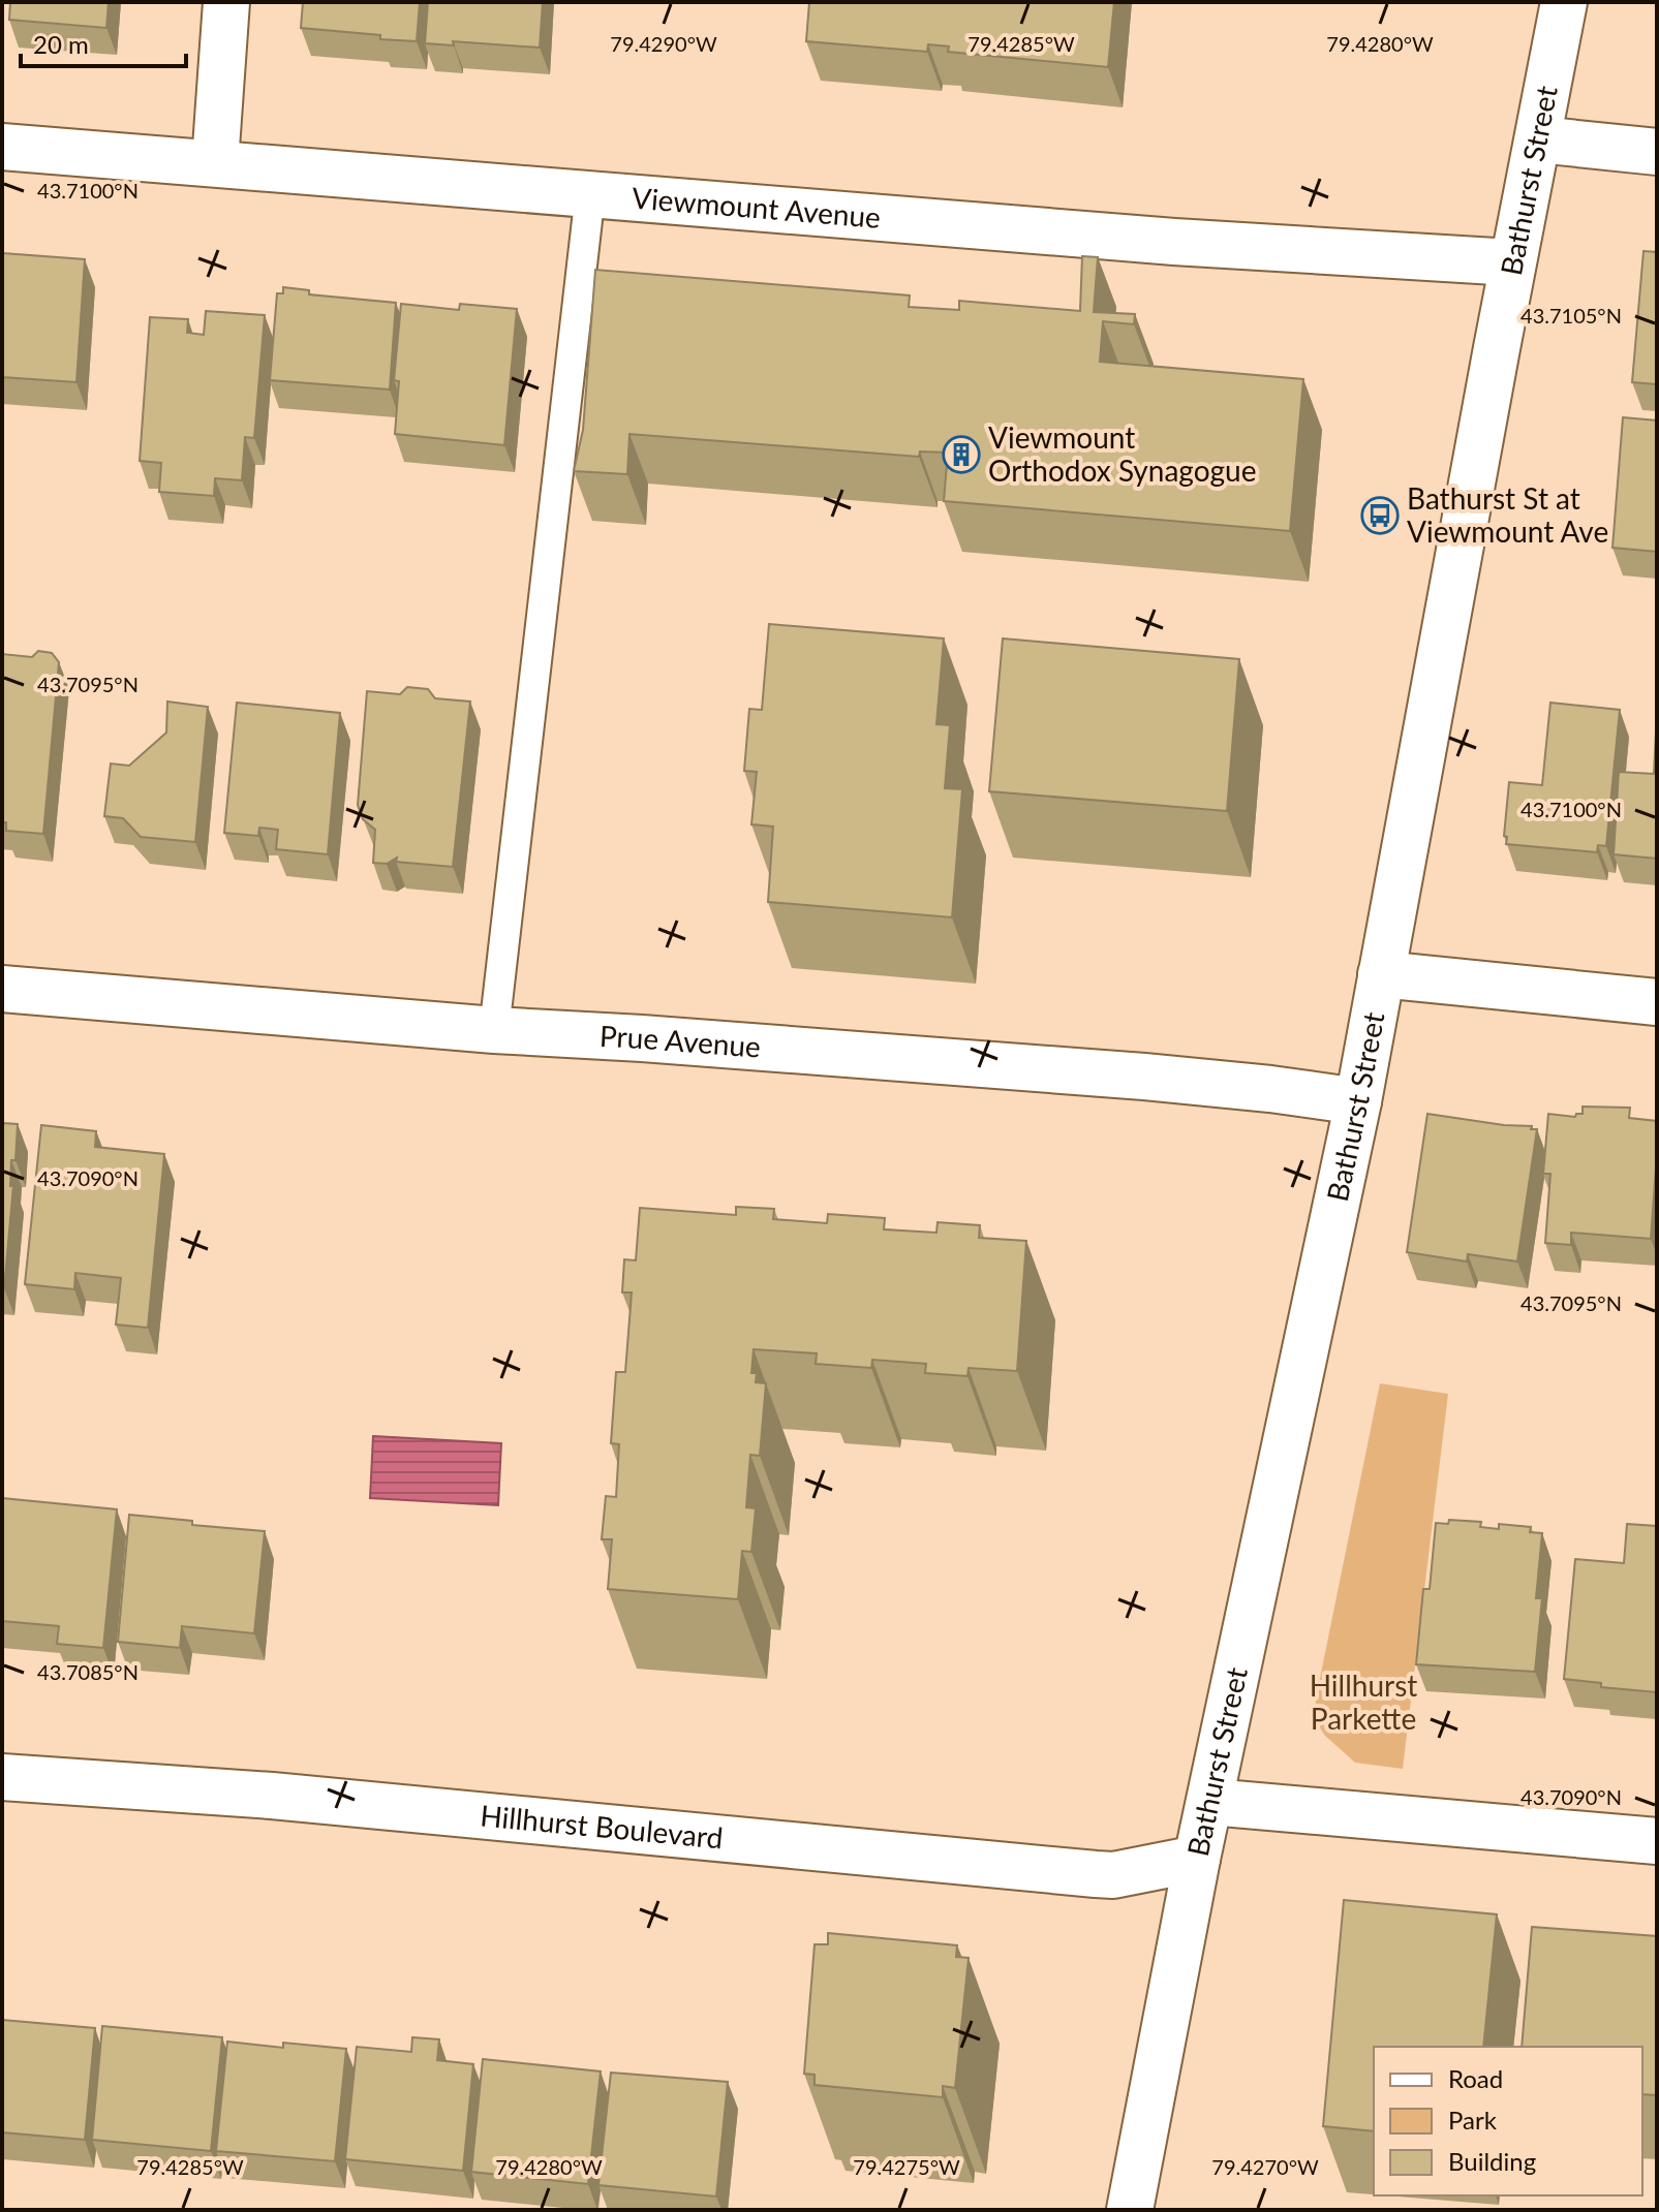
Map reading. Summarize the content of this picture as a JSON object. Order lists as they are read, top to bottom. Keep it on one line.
{"streets":{"street":["Bathurst Street","Viewmount Avenue","Prue Avenue","Hillhurst Boulevard"]},"crossings":[["Bathurst Street","Viewmount Avenue"],["Bathurst Street","Prue Avenue"],["Bathurst Street","Hillhurst Boulevard"]],"parks":["Hillhurst Parkette"],"places":{"building":["Viewmount Orthodox Synagogue"],"bus stop":["Bathurst St at Viewmount Ave"]},"legend":["Road","Park","Building"],"scale_bar":"20 m","coordinates":["79.4290°W","79.4285°W","79.4280°W","43.7100°N","43.7105°N","43.7095°N","43.7090°N","43.7085°N","79.4275°W","79.4270°W"]}
